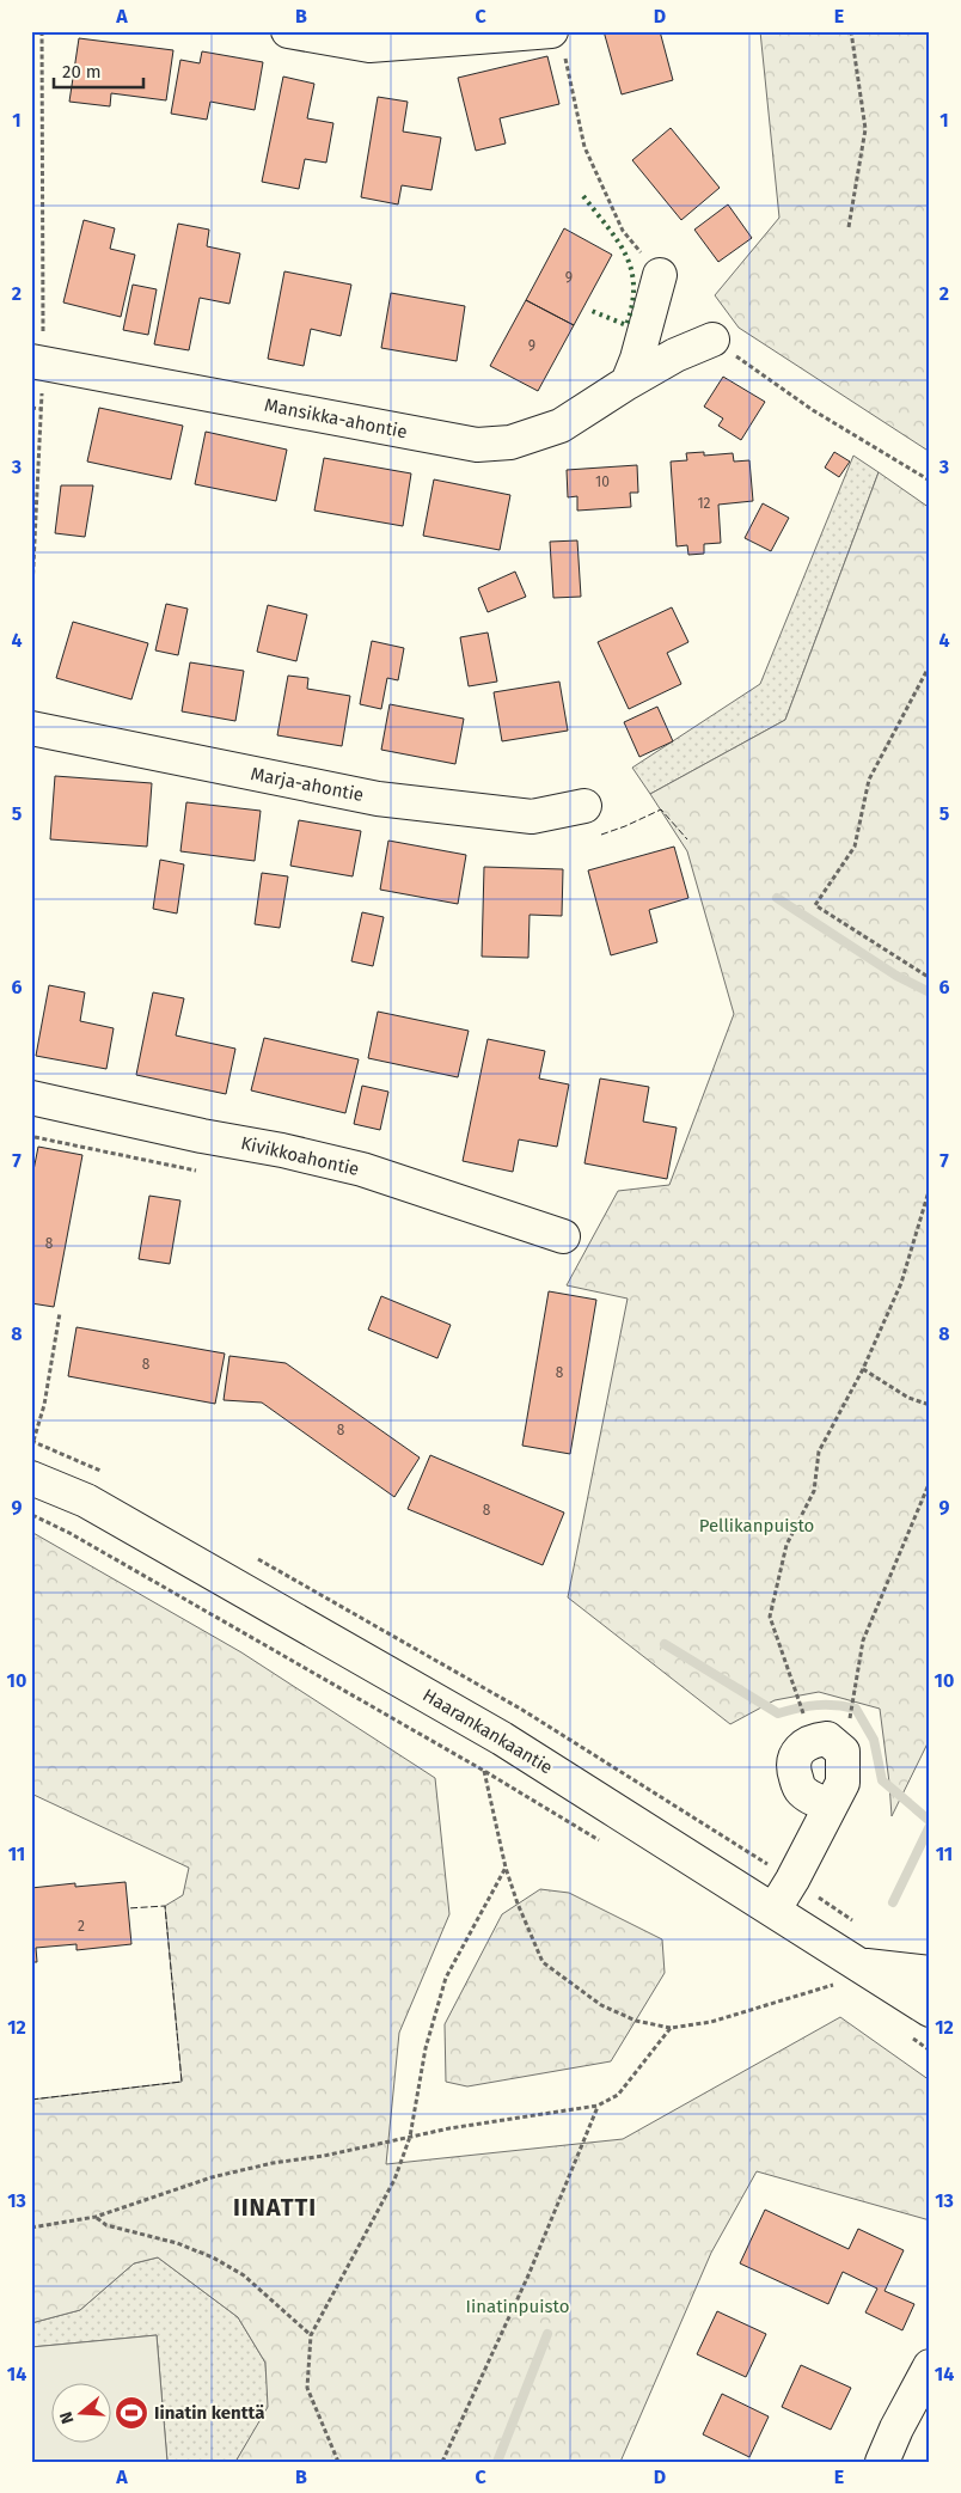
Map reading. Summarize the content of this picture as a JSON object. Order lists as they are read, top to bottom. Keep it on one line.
{"streets":{"street":["Mansikka-ahontie","Marja-ahontie","Kivikkoahontie","Haarankankaantie"]},"districts":["IINATTI"],"parks":["Pellikanpuisto","Iinatinpuisto"],"places":{"sports":["Iinatin kenttä"]},"house_numbers":["9","9","10","12","8","8","8","8","8","2"],"scale_bar":"20 m","north":"left","grid":{"columns":["A","B","C","D","E"],"rows":["1","2","3","4","5","6","7","8","9","10","11","12","13","14"]}}
